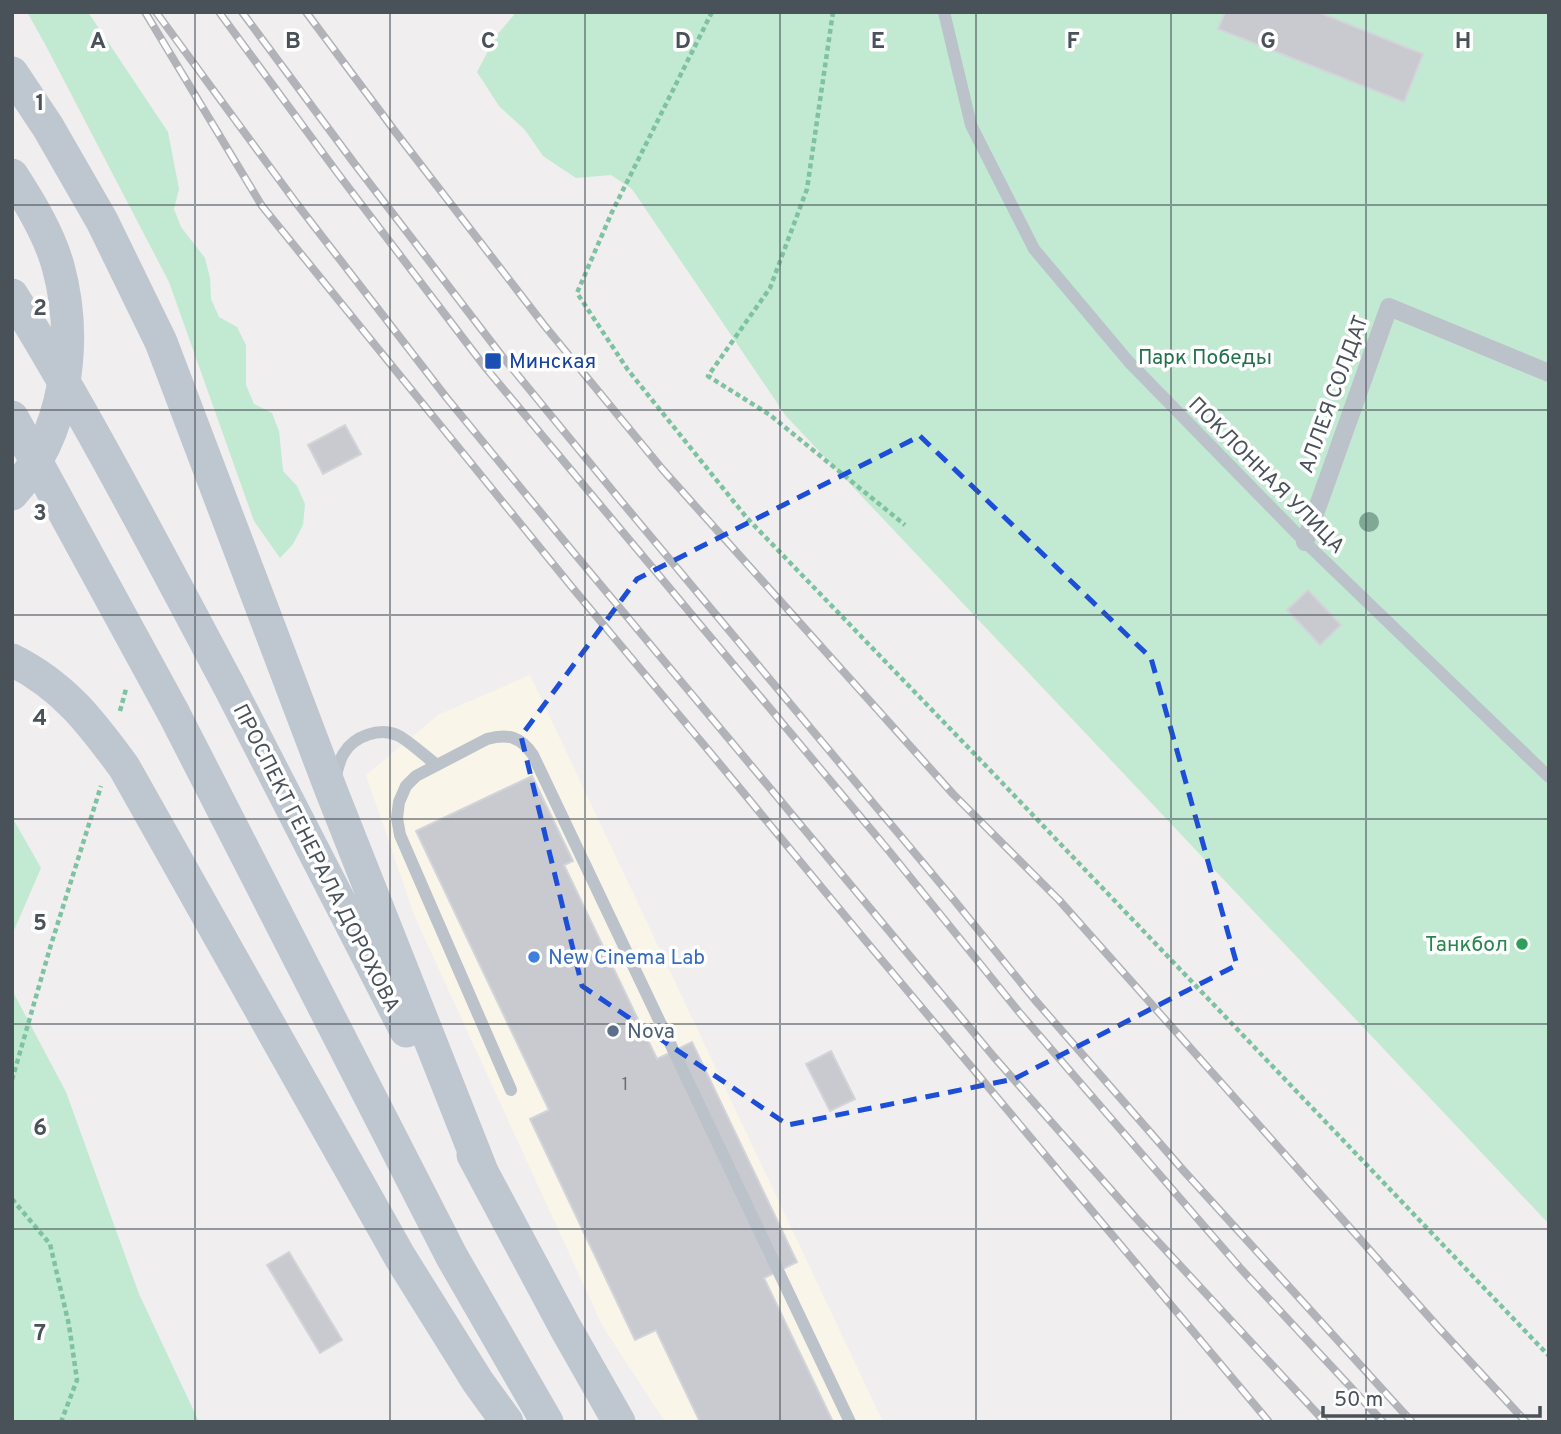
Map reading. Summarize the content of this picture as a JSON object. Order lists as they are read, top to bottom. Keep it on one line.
{"streets":{"main road":["ПРОСПЕКТ ГЕНЕРАЛА ДОРОХОВА"],"street":["АЛЛЕЯ СОЛДАТ"],"lane":["ПОКЛОННАЯ УЛИЦА"]},"crossings":[["АЛЛЕЯ СОЛДАТ","ПОКЛОННАЯ УЛИЦА"]],"parks":["Парк Победы"],"places":{"transit":["Минская"],"other":["Танкбол","New Cinema Lab","Nova"]},"house_numbers":["1"],"scale_bar":"50 m","grid":{"columns":["A","B","C","D","E","F","G","H"],"rows":["1","2","3","4","5","6","7"]}}
